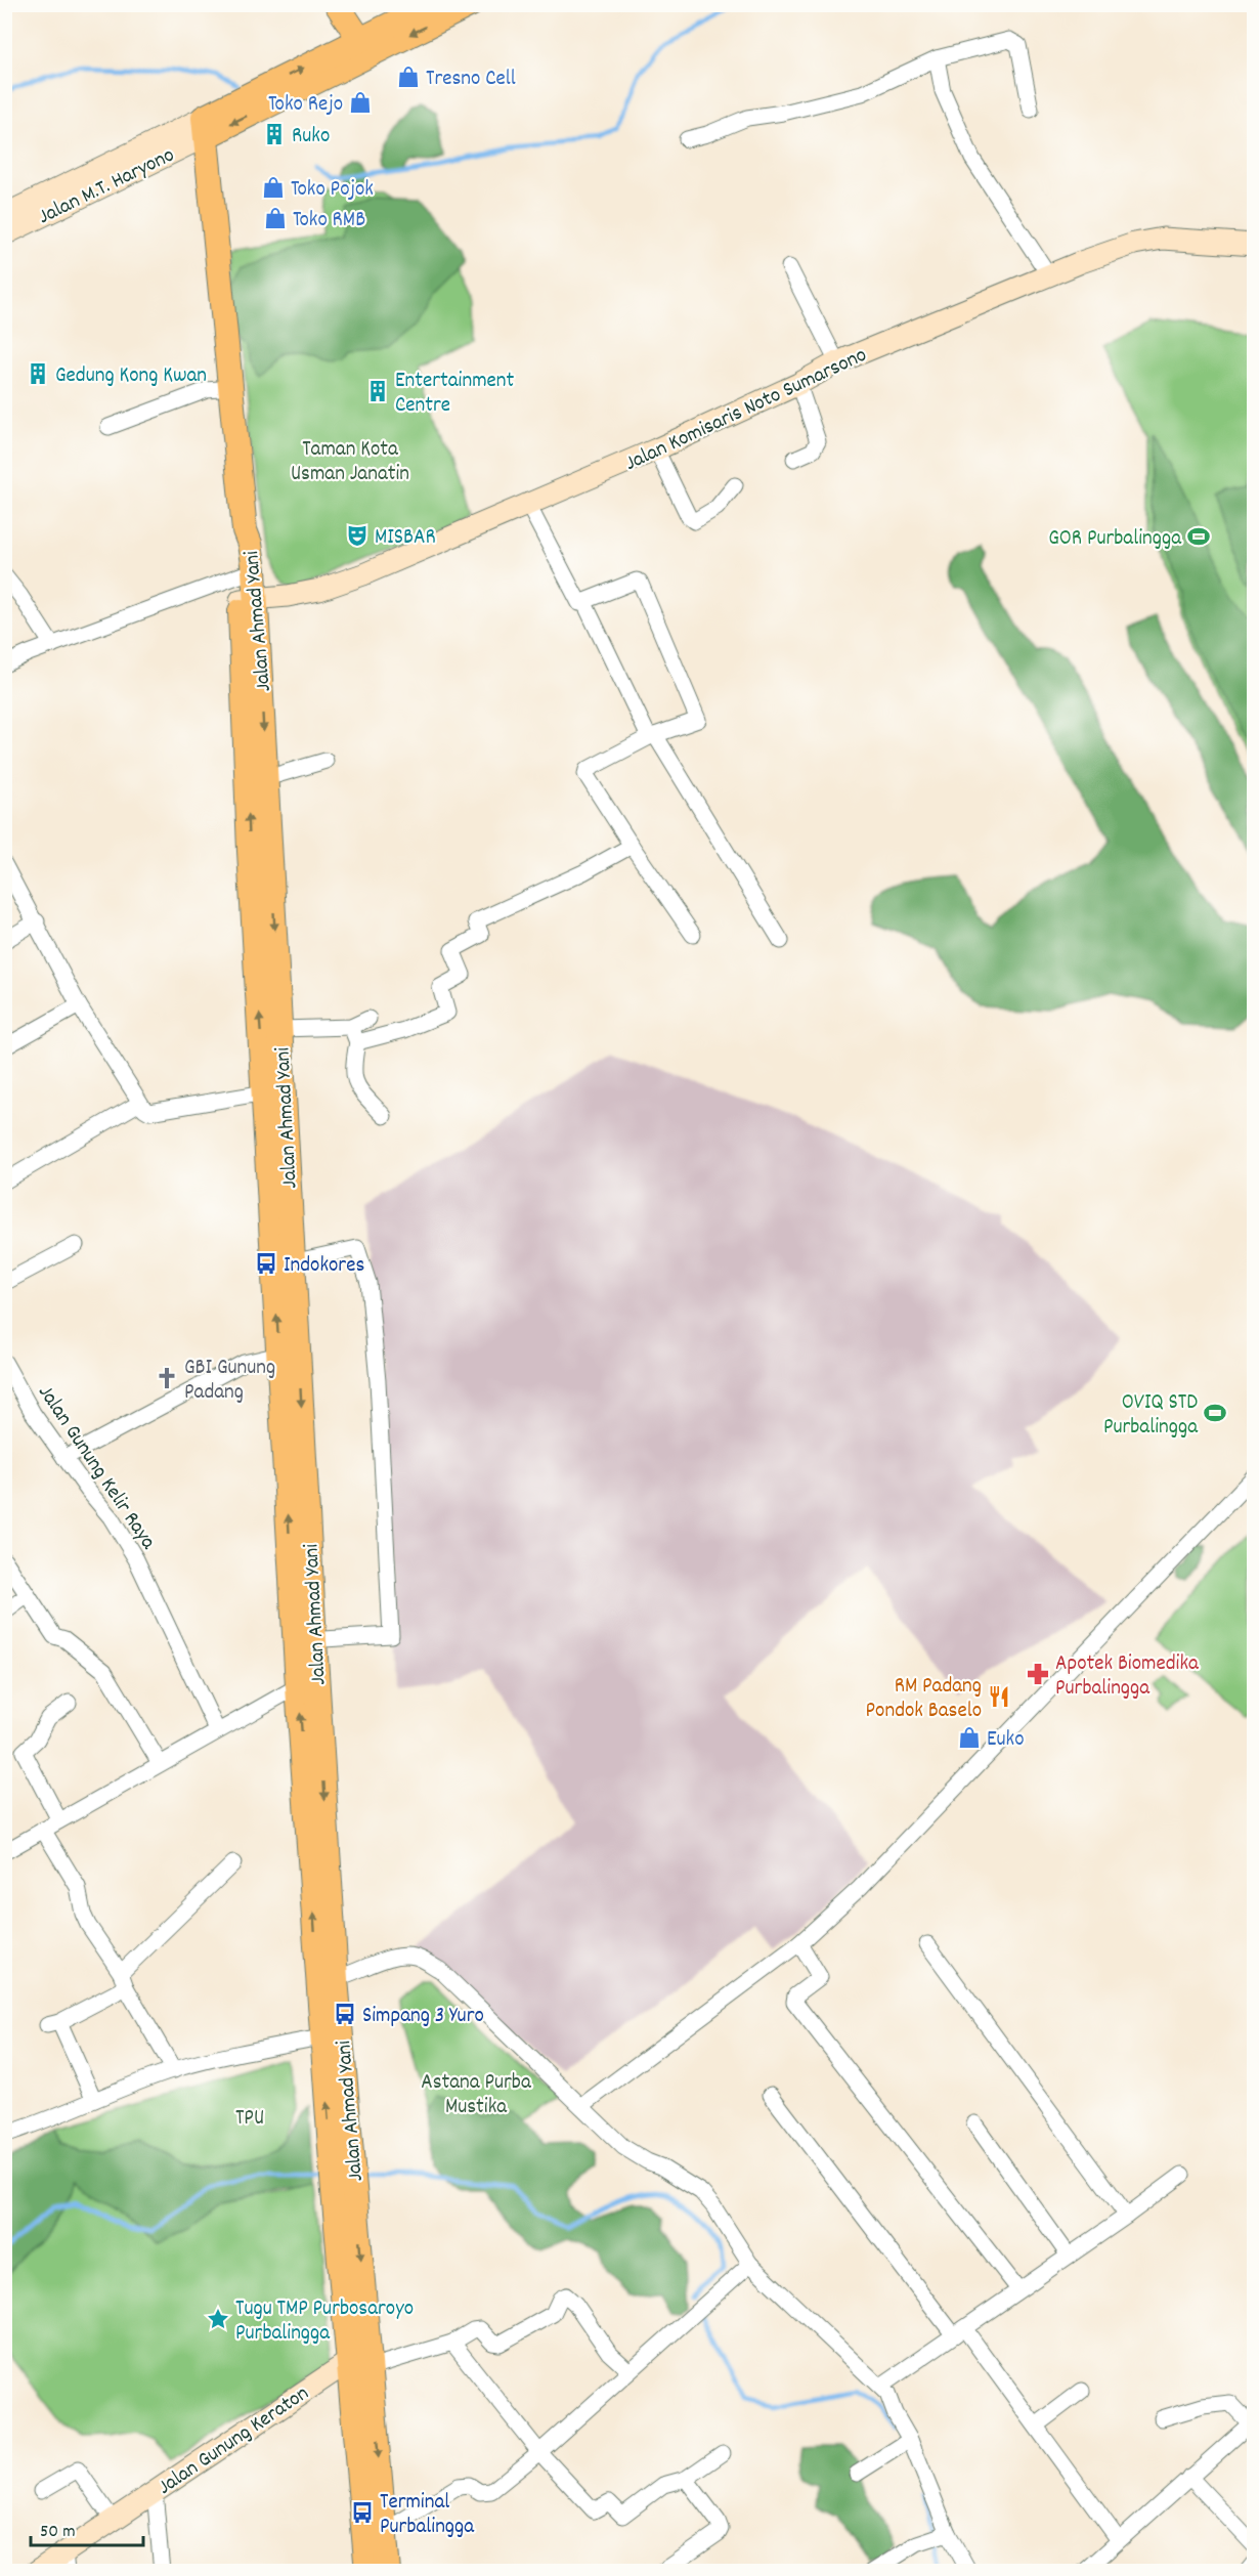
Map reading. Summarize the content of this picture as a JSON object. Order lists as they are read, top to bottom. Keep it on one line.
{"streets":{"main road":["Jalan Ahmad Yani"],"street":["Jalan M.T. Haryono","Jalan Komisaris Noto Sumarsono","Jalan Gunung Kelir Raya","Jalan Gunung Keraton"]},"crossings":[["Jalan M.T. Haryono","Jalan Ahmad Yani"],["Jalan Komisaris Noto Sumarsono","Jalan Ahmad Yani"],["Jalan Ahmad Yani","Jalan Gunung Keraton"]],"parks":["Taman Kota Usman Janatin","Astana Purba Mustika","TPU"],"places":{"shop":["Tresno Cell","Toko Rejo","Toko Pojok","Toko RMB","Euko"],"building":["Ruko","Gedung Kong Kwan","Entertainment Centre"],"theatre":["MISBAR"],"sports":["GOR Purbalingga","OVIQ STD Purbalingga"],"bus stop":["Indokores","Simpang 3 Yuro","Terminal Purbalingga"],"church":["GBI Gunung Padang"],"pharmacy":["Apotek Biomedika Purbalingga"],"restaurant":["RM Padang Pondok Baselo"],"place":["Tugu TMP Purbosaroyo Purbalingga"]},"scale_bar":"50 m"}
